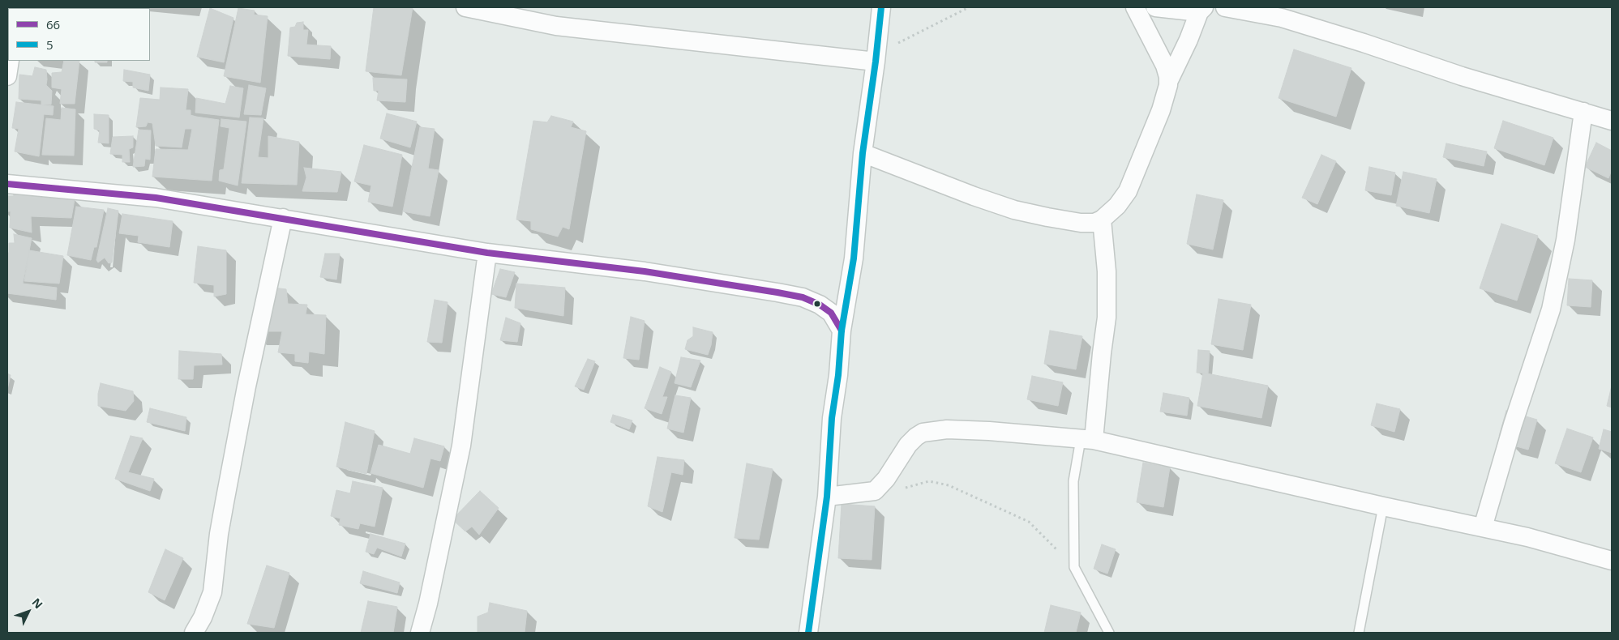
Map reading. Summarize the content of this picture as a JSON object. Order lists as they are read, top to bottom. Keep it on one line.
{"lines":["transit line 5","transit line 66"],"legend":["66","5"],"north":"top right"}
